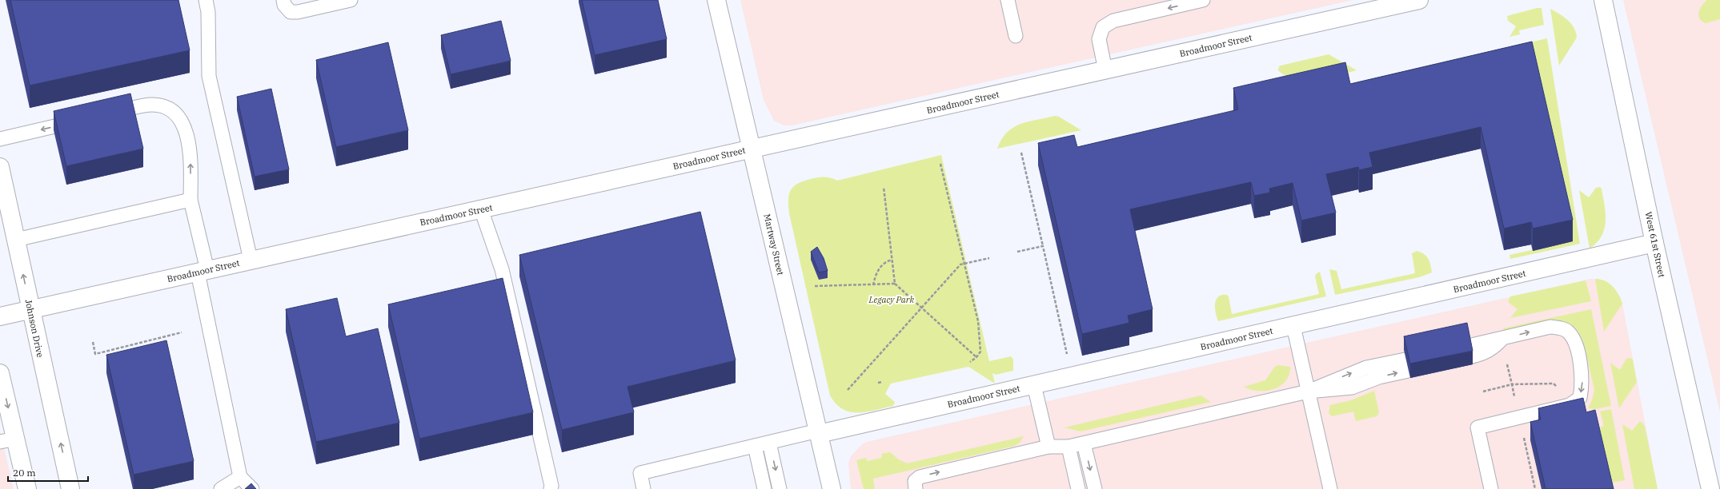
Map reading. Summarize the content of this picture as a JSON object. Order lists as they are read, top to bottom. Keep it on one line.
{"streets":{"street":["Broadmoor Street","Martway Street","West 61st Street","Johnson Drive"]},"crossings":[["Broadmoor Street","Martway Street"],["Broadmoor Street","West 61st Street"],["Broadmoor Street","Johnson Drive"]],"parks":["Legacy Park"],"scale_bar":"20 m"}
